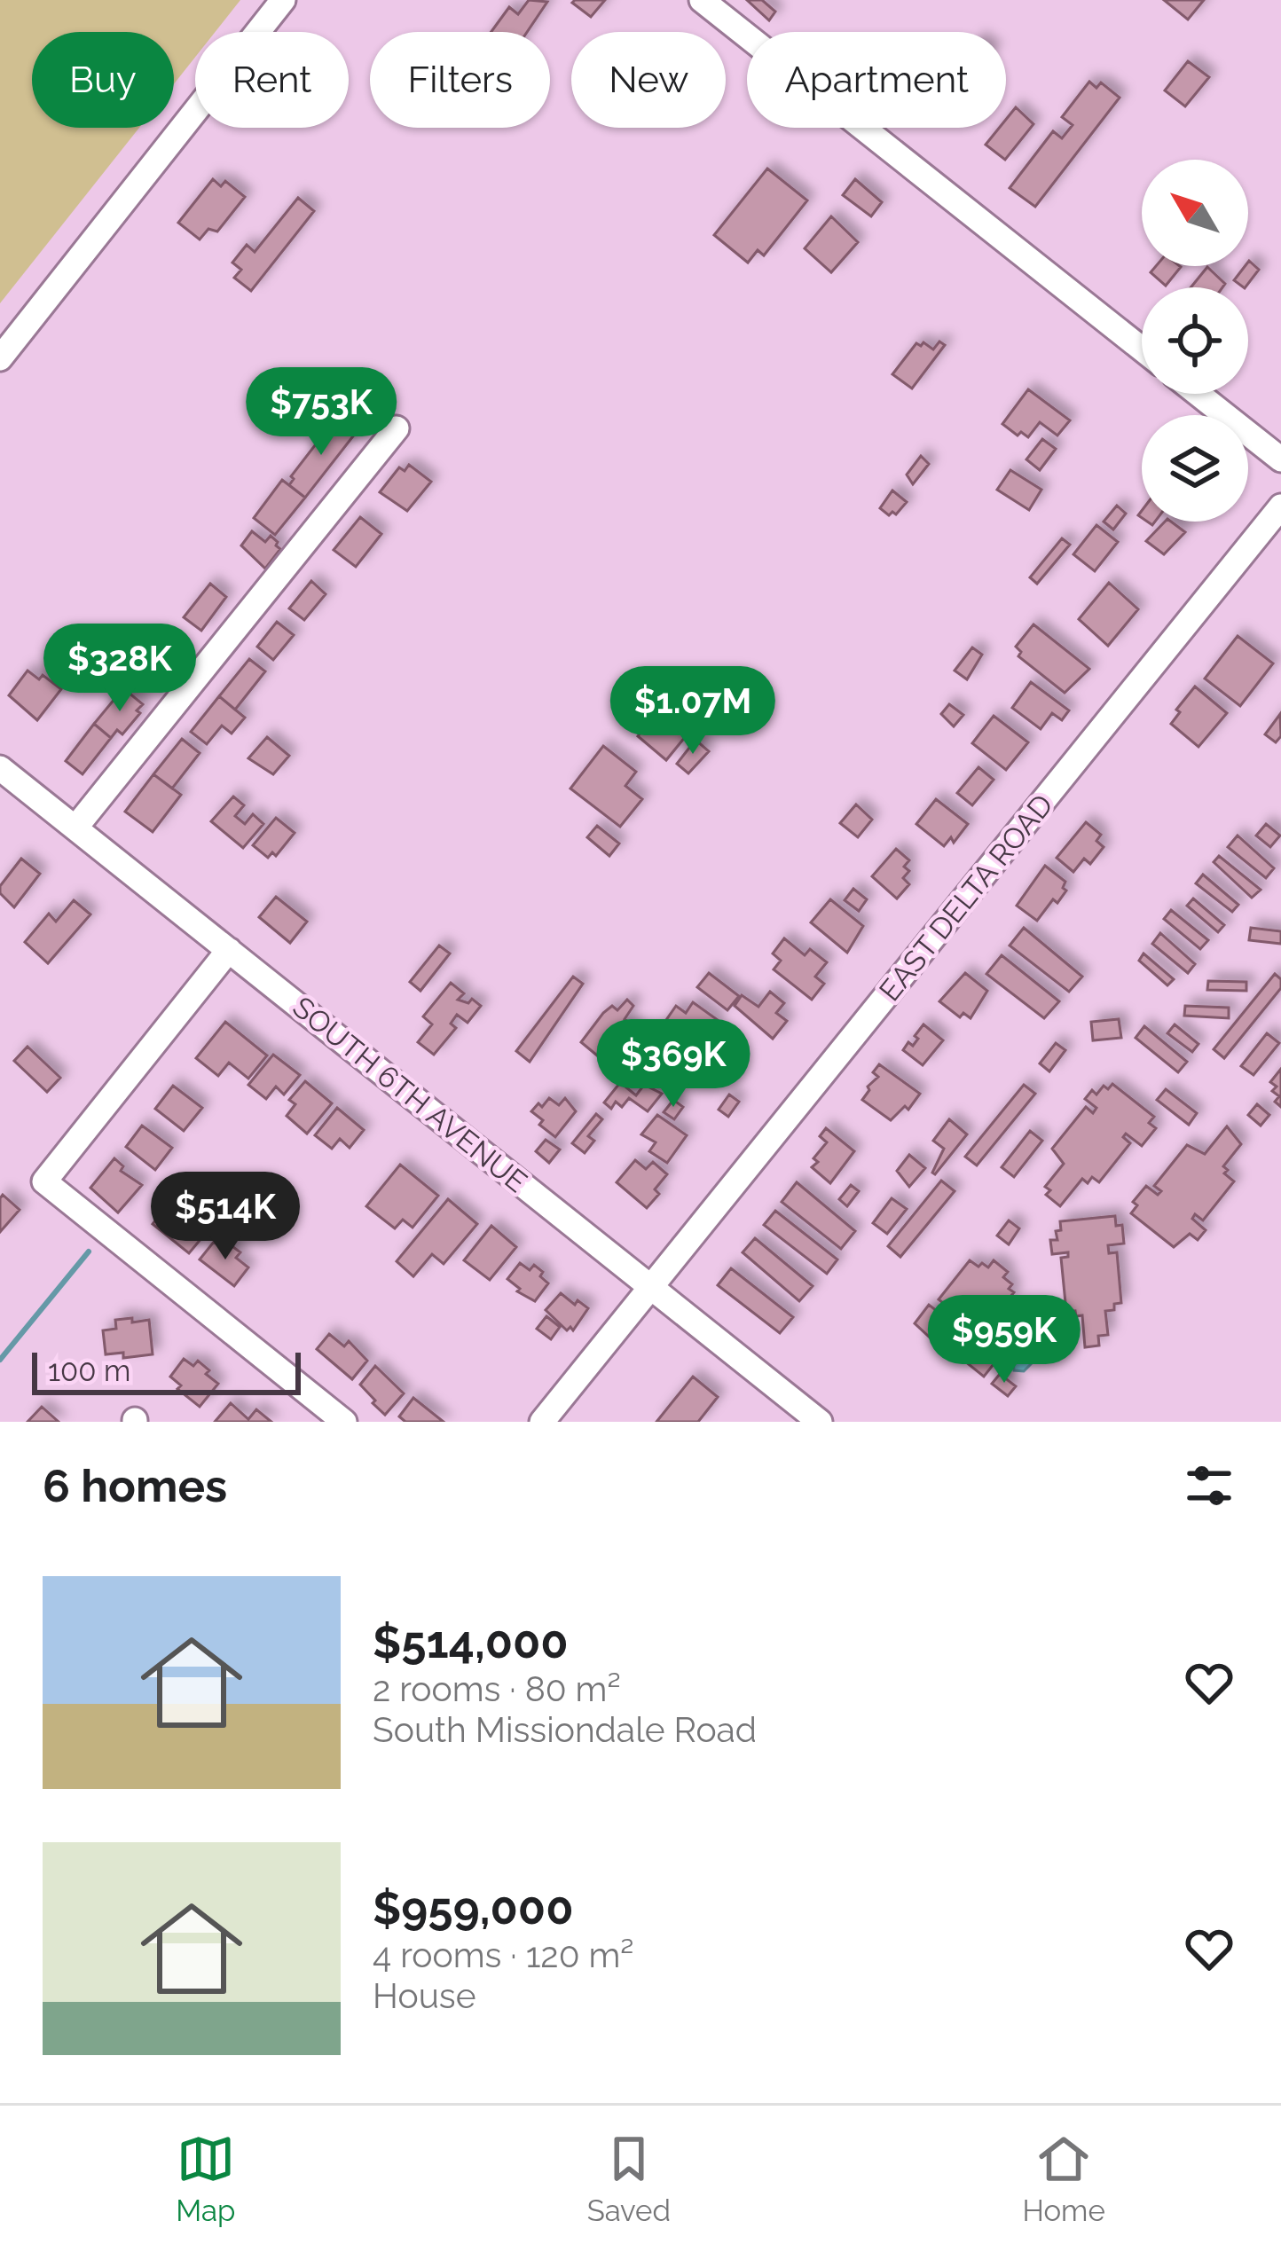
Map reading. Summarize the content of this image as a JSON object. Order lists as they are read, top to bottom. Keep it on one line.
{"streets":{"street":["EAST DELTA ROAD","SOUTH 6TH AVENUE"]},"crossings":[["EAST DELTA ROAD","SOUTH 6TH AVENUE"]],"scale_bar":"100 m","north":"top left","page":{"chip":["Buy","Rent","Filters","New","Apartment"],"price":["$753K","$328K","$1.07M","$369K","$514K","$959K"],"scale":"100 m","heading":"6 homes","list":[{"name":"$514,000","note":"2 rooms · 80 m² · South Missiondale Road"},{"name":"$959,000","note":"4 rooms · 120 m² · House"}],"tabs":["Map","Saved","Home"]}}
